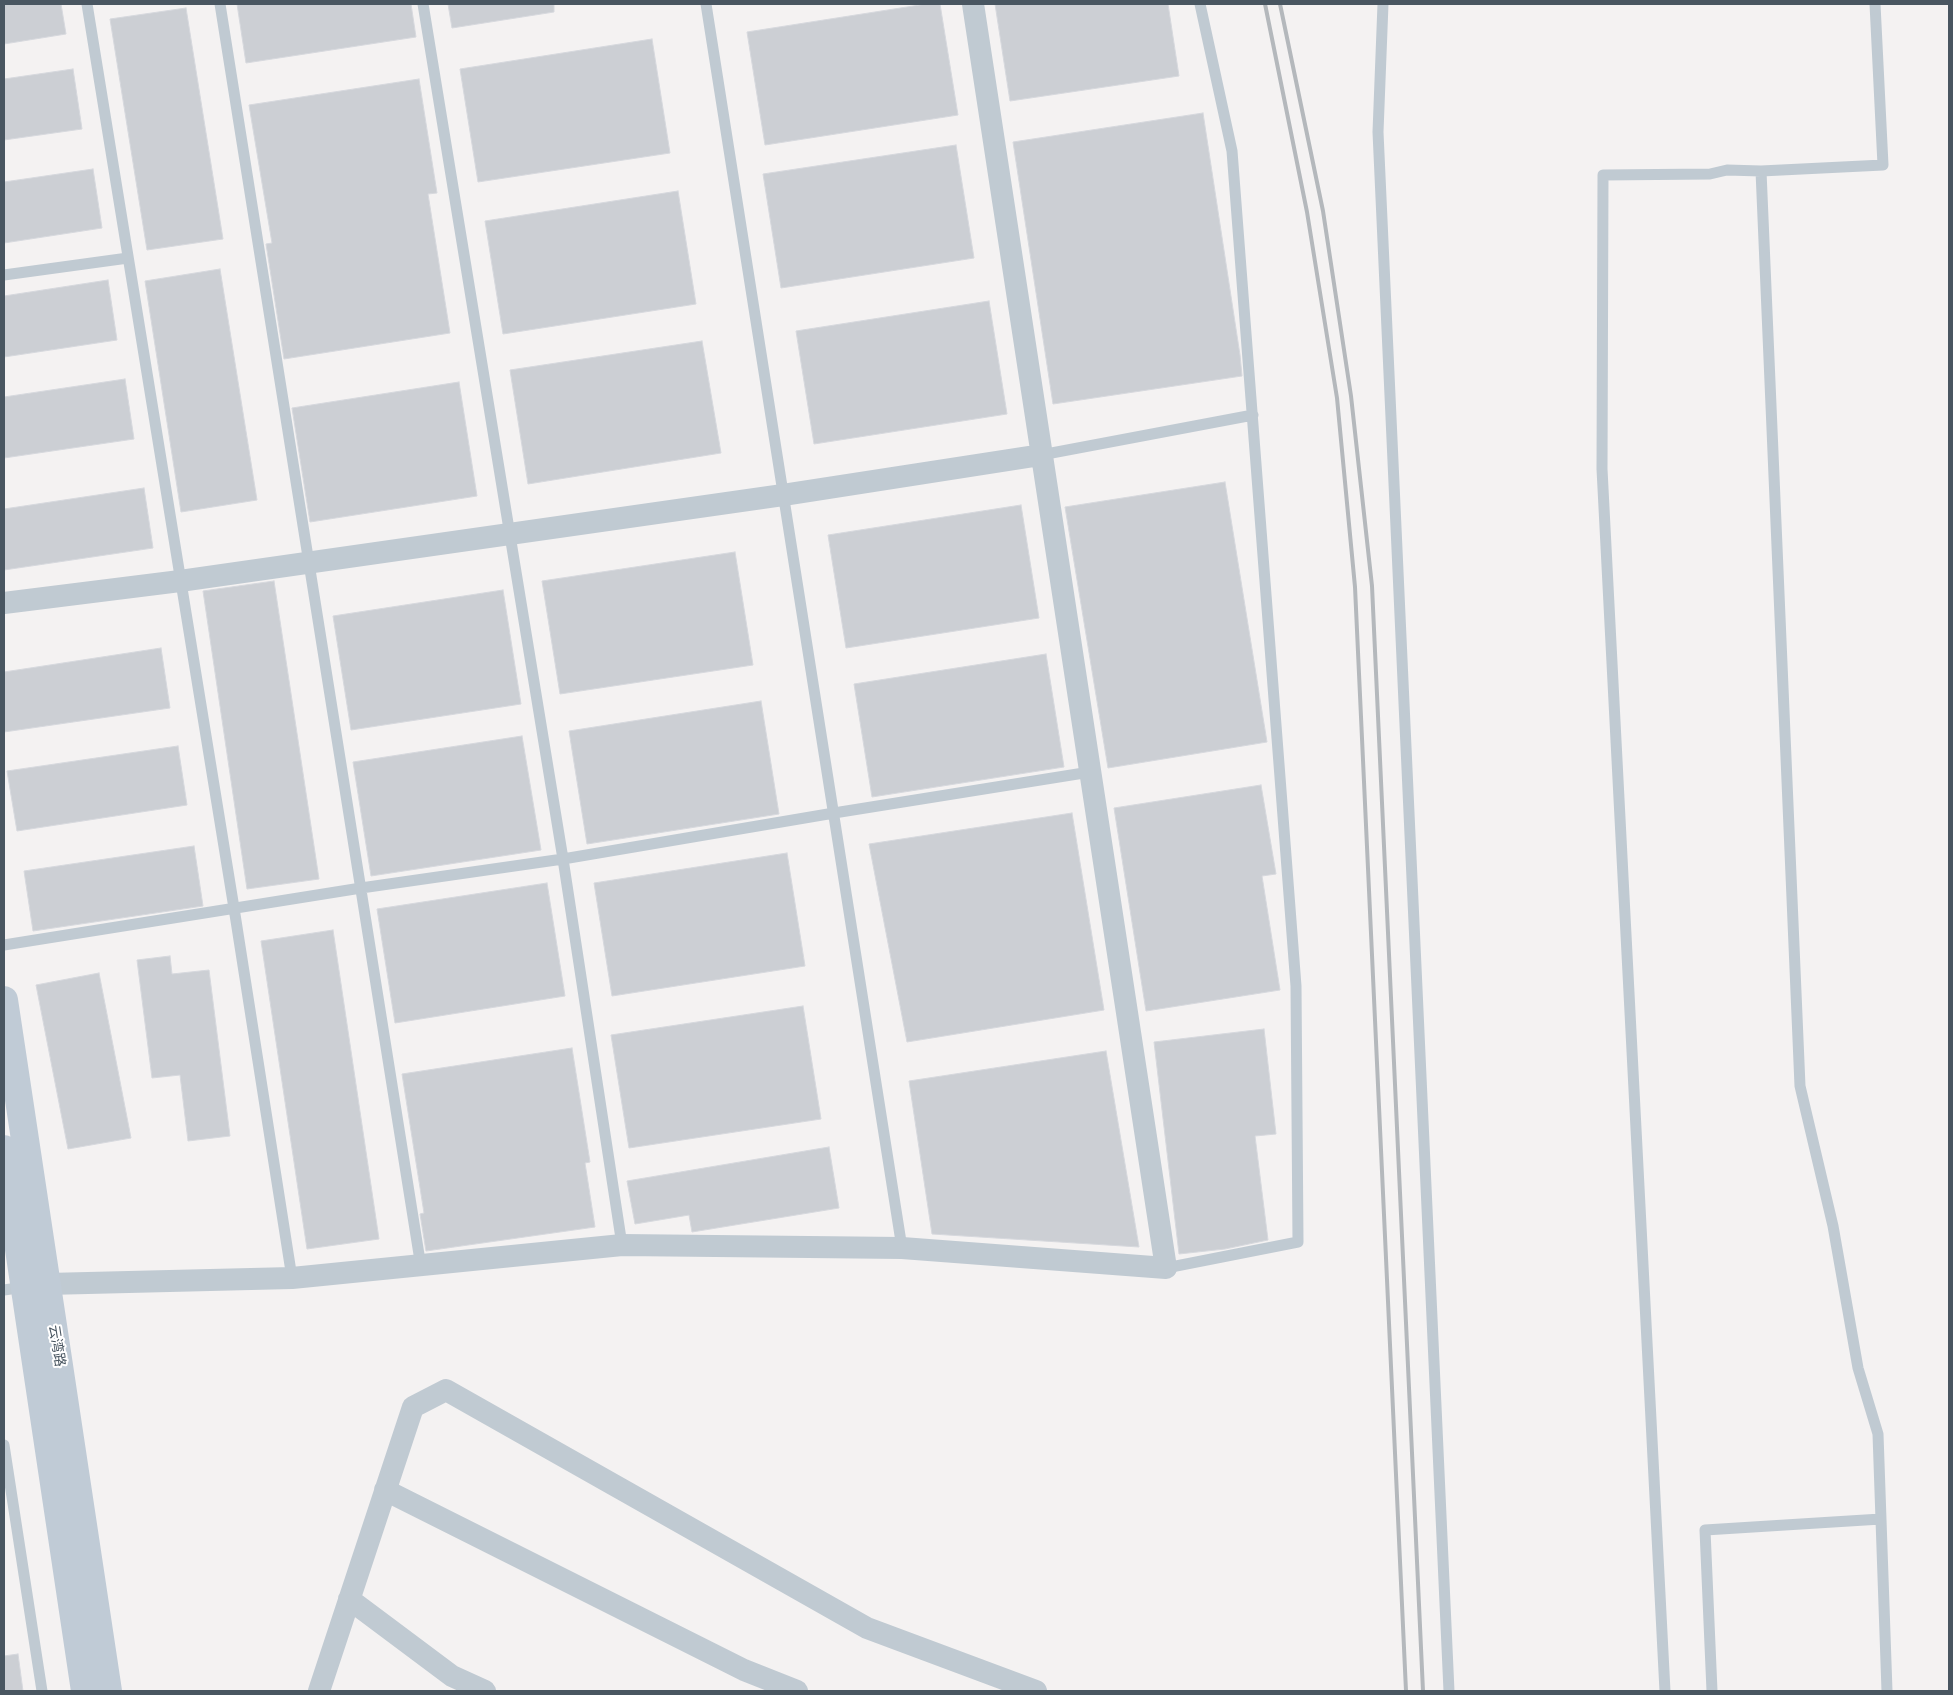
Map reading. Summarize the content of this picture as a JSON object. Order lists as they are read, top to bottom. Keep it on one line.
{"streets":{"main road":["云湾路"]}}
